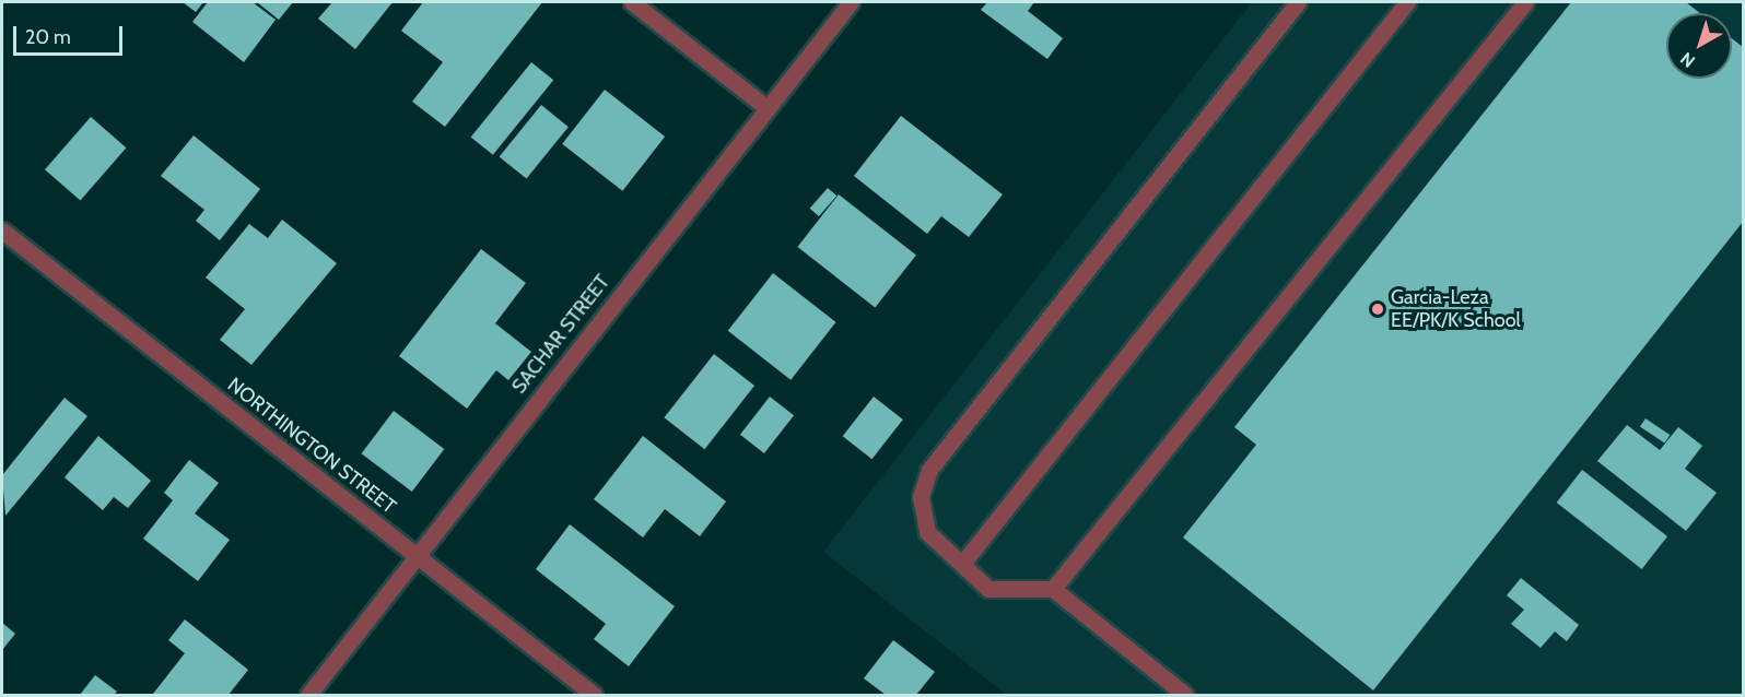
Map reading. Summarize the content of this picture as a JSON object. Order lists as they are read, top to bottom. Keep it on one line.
{"streets":{"street":["SACHAR STREET","NORTHINGTON STREET"]},"crossings":[["SACHAR STREET","NORTHINGTON STREET"]],"places":["Garcia-Leza EE/PK/K School"],"scale_bar":"20 m","north":"bottom left"}
